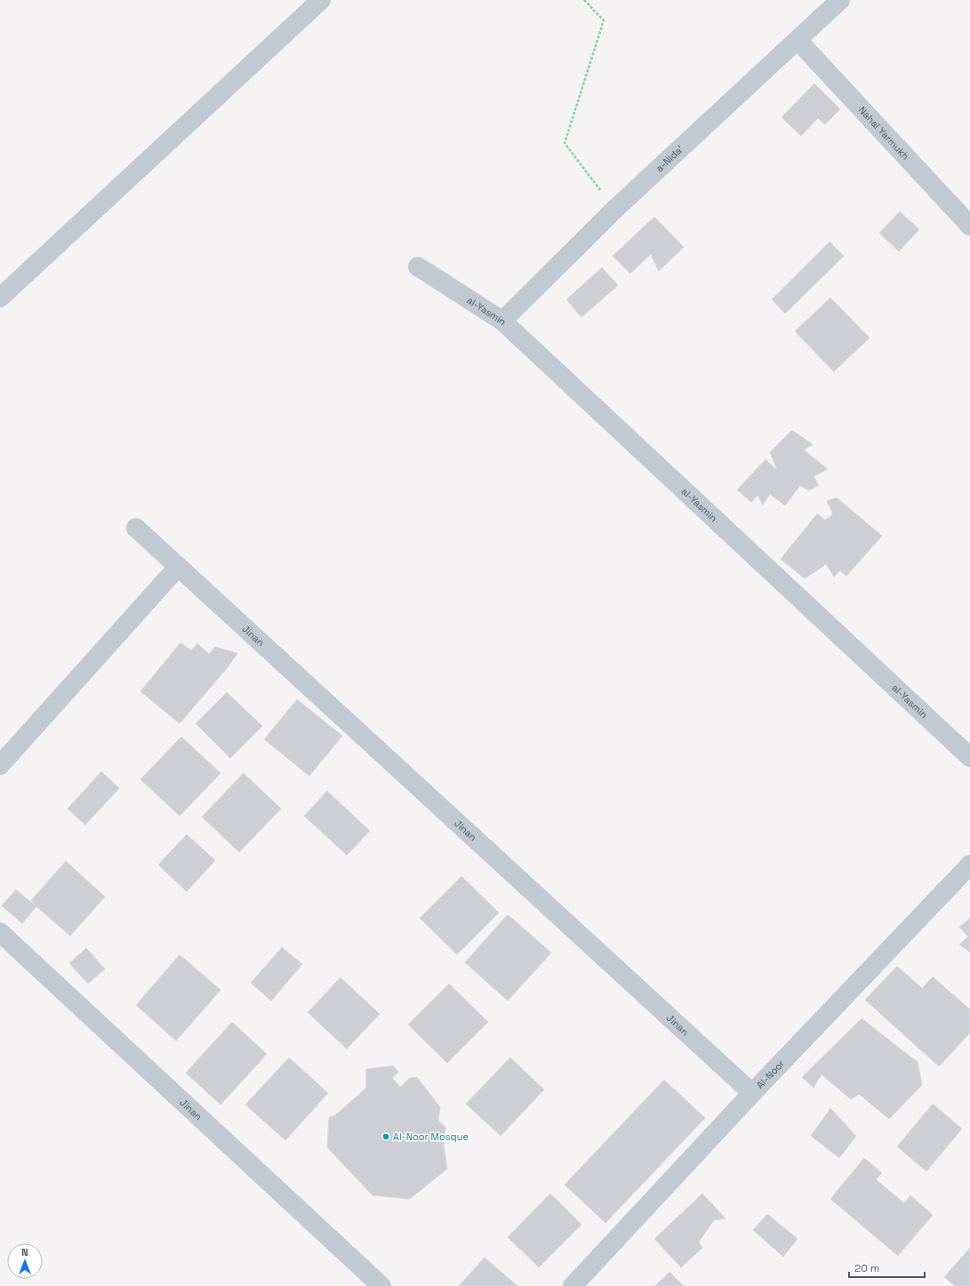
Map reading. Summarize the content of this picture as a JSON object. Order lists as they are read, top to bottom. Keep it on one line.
{"streets":{"street":["Nahal Yarmukh","a-Nida'","al-Yasmin","Jinan","Al-Noor"]},"crossings":[["Nahal Yarmukh","a-Nida'"],["a-Nida'","al-Yasmin"],["Jinan","Al-Noor"]],"places":["Al-Noor Mosque"],"scale_bar":"20 m","north":"top"}
